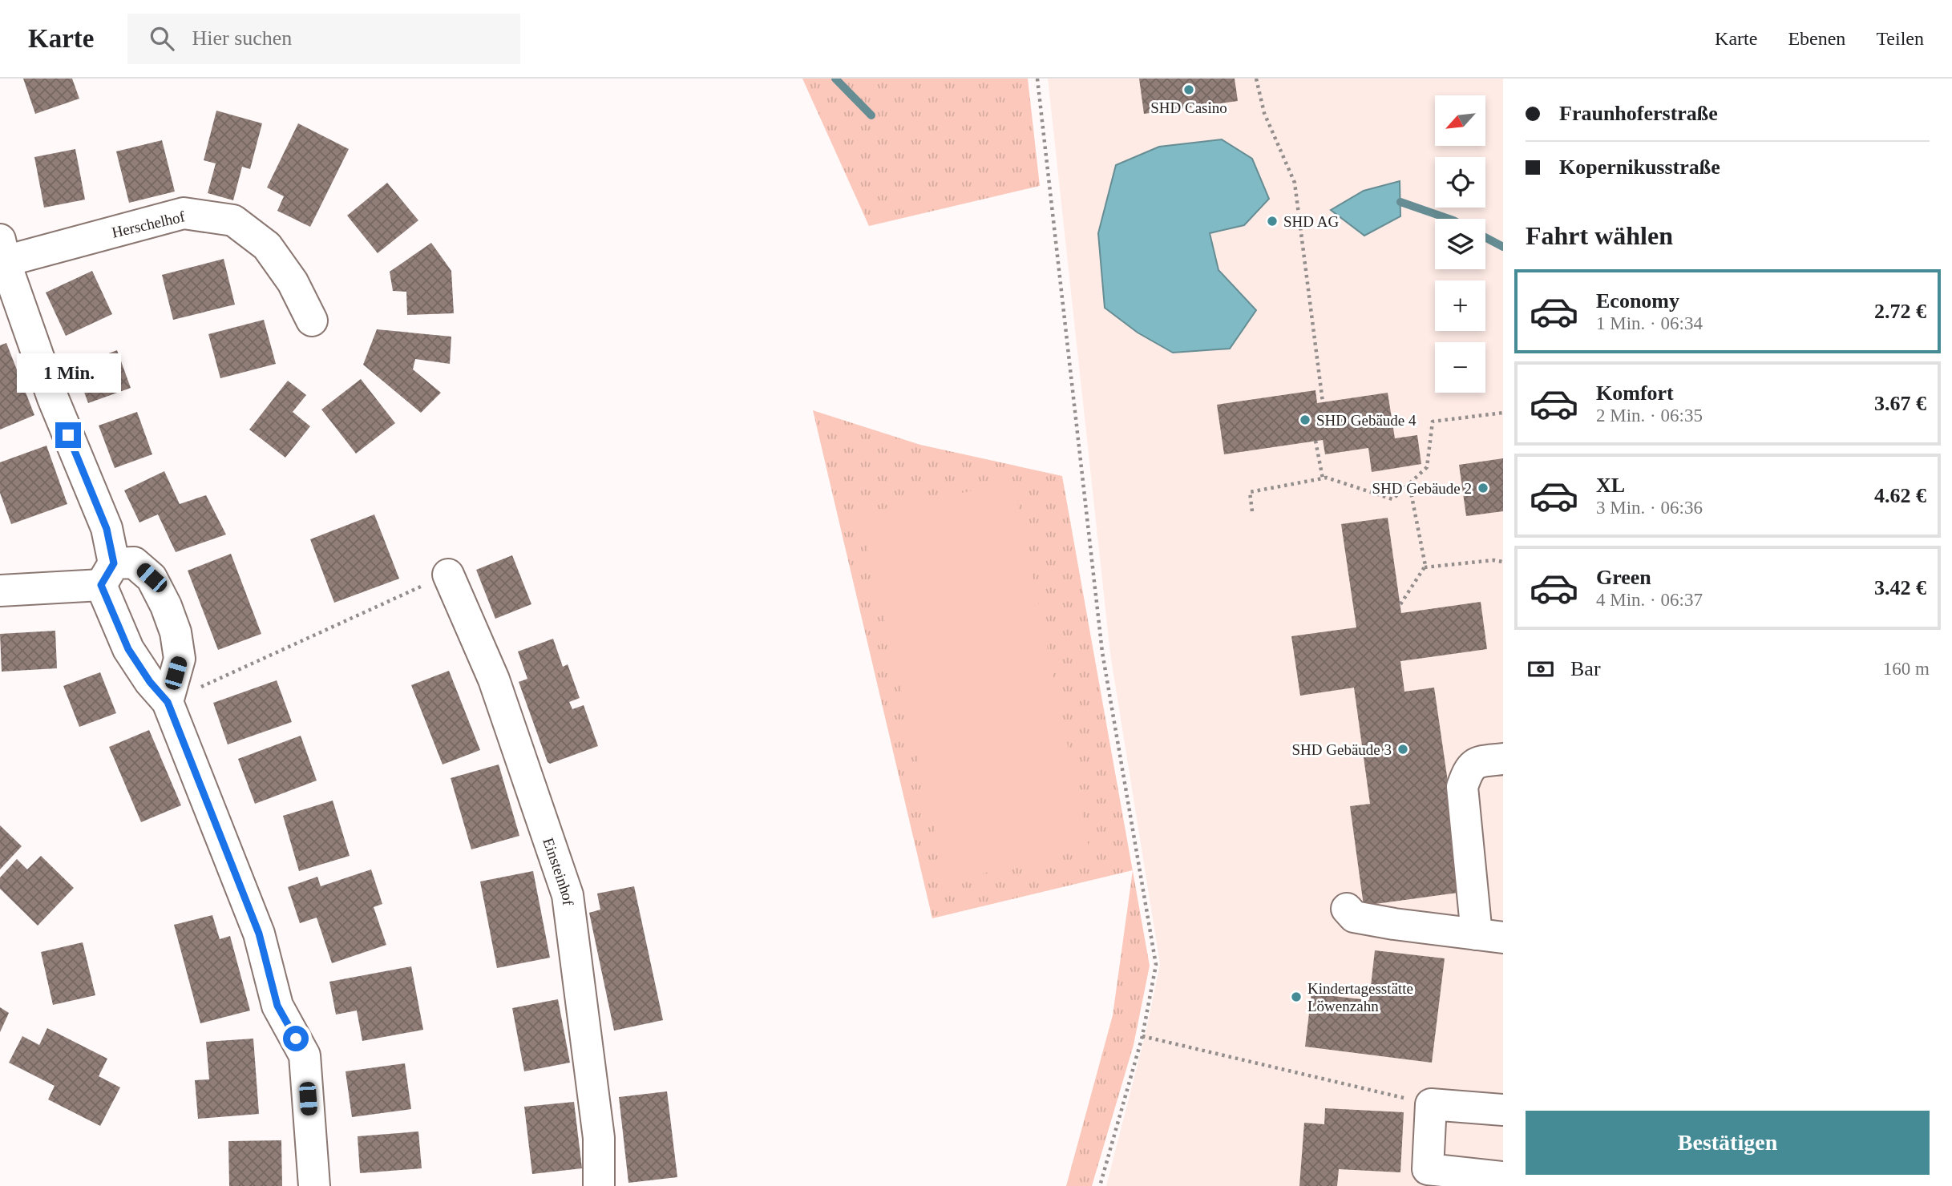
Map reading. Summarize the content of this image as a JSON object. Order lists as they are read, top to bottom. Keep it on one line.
{"streets":{"street":["Herschelhof","Einsteinhof"]},"places":["SHD Casino","SHD AG","SHD Gebäude 4","SHD Gebäude 2","SHD Gebäude 3","Kindertagesstätte Löwenzahn"],"north":"bottom left","page":{"header":"Karte","search":"Hier suchen","nav":["Karte","Ebenen","Teilen"],"banner":["Fraunhoferstraße","Kopernikusstraße"],"map_buttons":["+","−"],"heading":"Fahrt wählen","list":[{"name":"Economy","note":"1 Min. · 06:34","value":"2.72 €"},{"name":"Komfort","note":"2 Min. · 06:35","value":"3.67 €"},{"name":"XL","note":"3 Min. · 06:36","value":"4.62 €"},{"name":"Green","note":"4 Min. · 06:37","value":"3.42 €"}],"bubble":"1 Min.","pay":["Bar","160 m"],"buttons":"Bestätigen"}}
